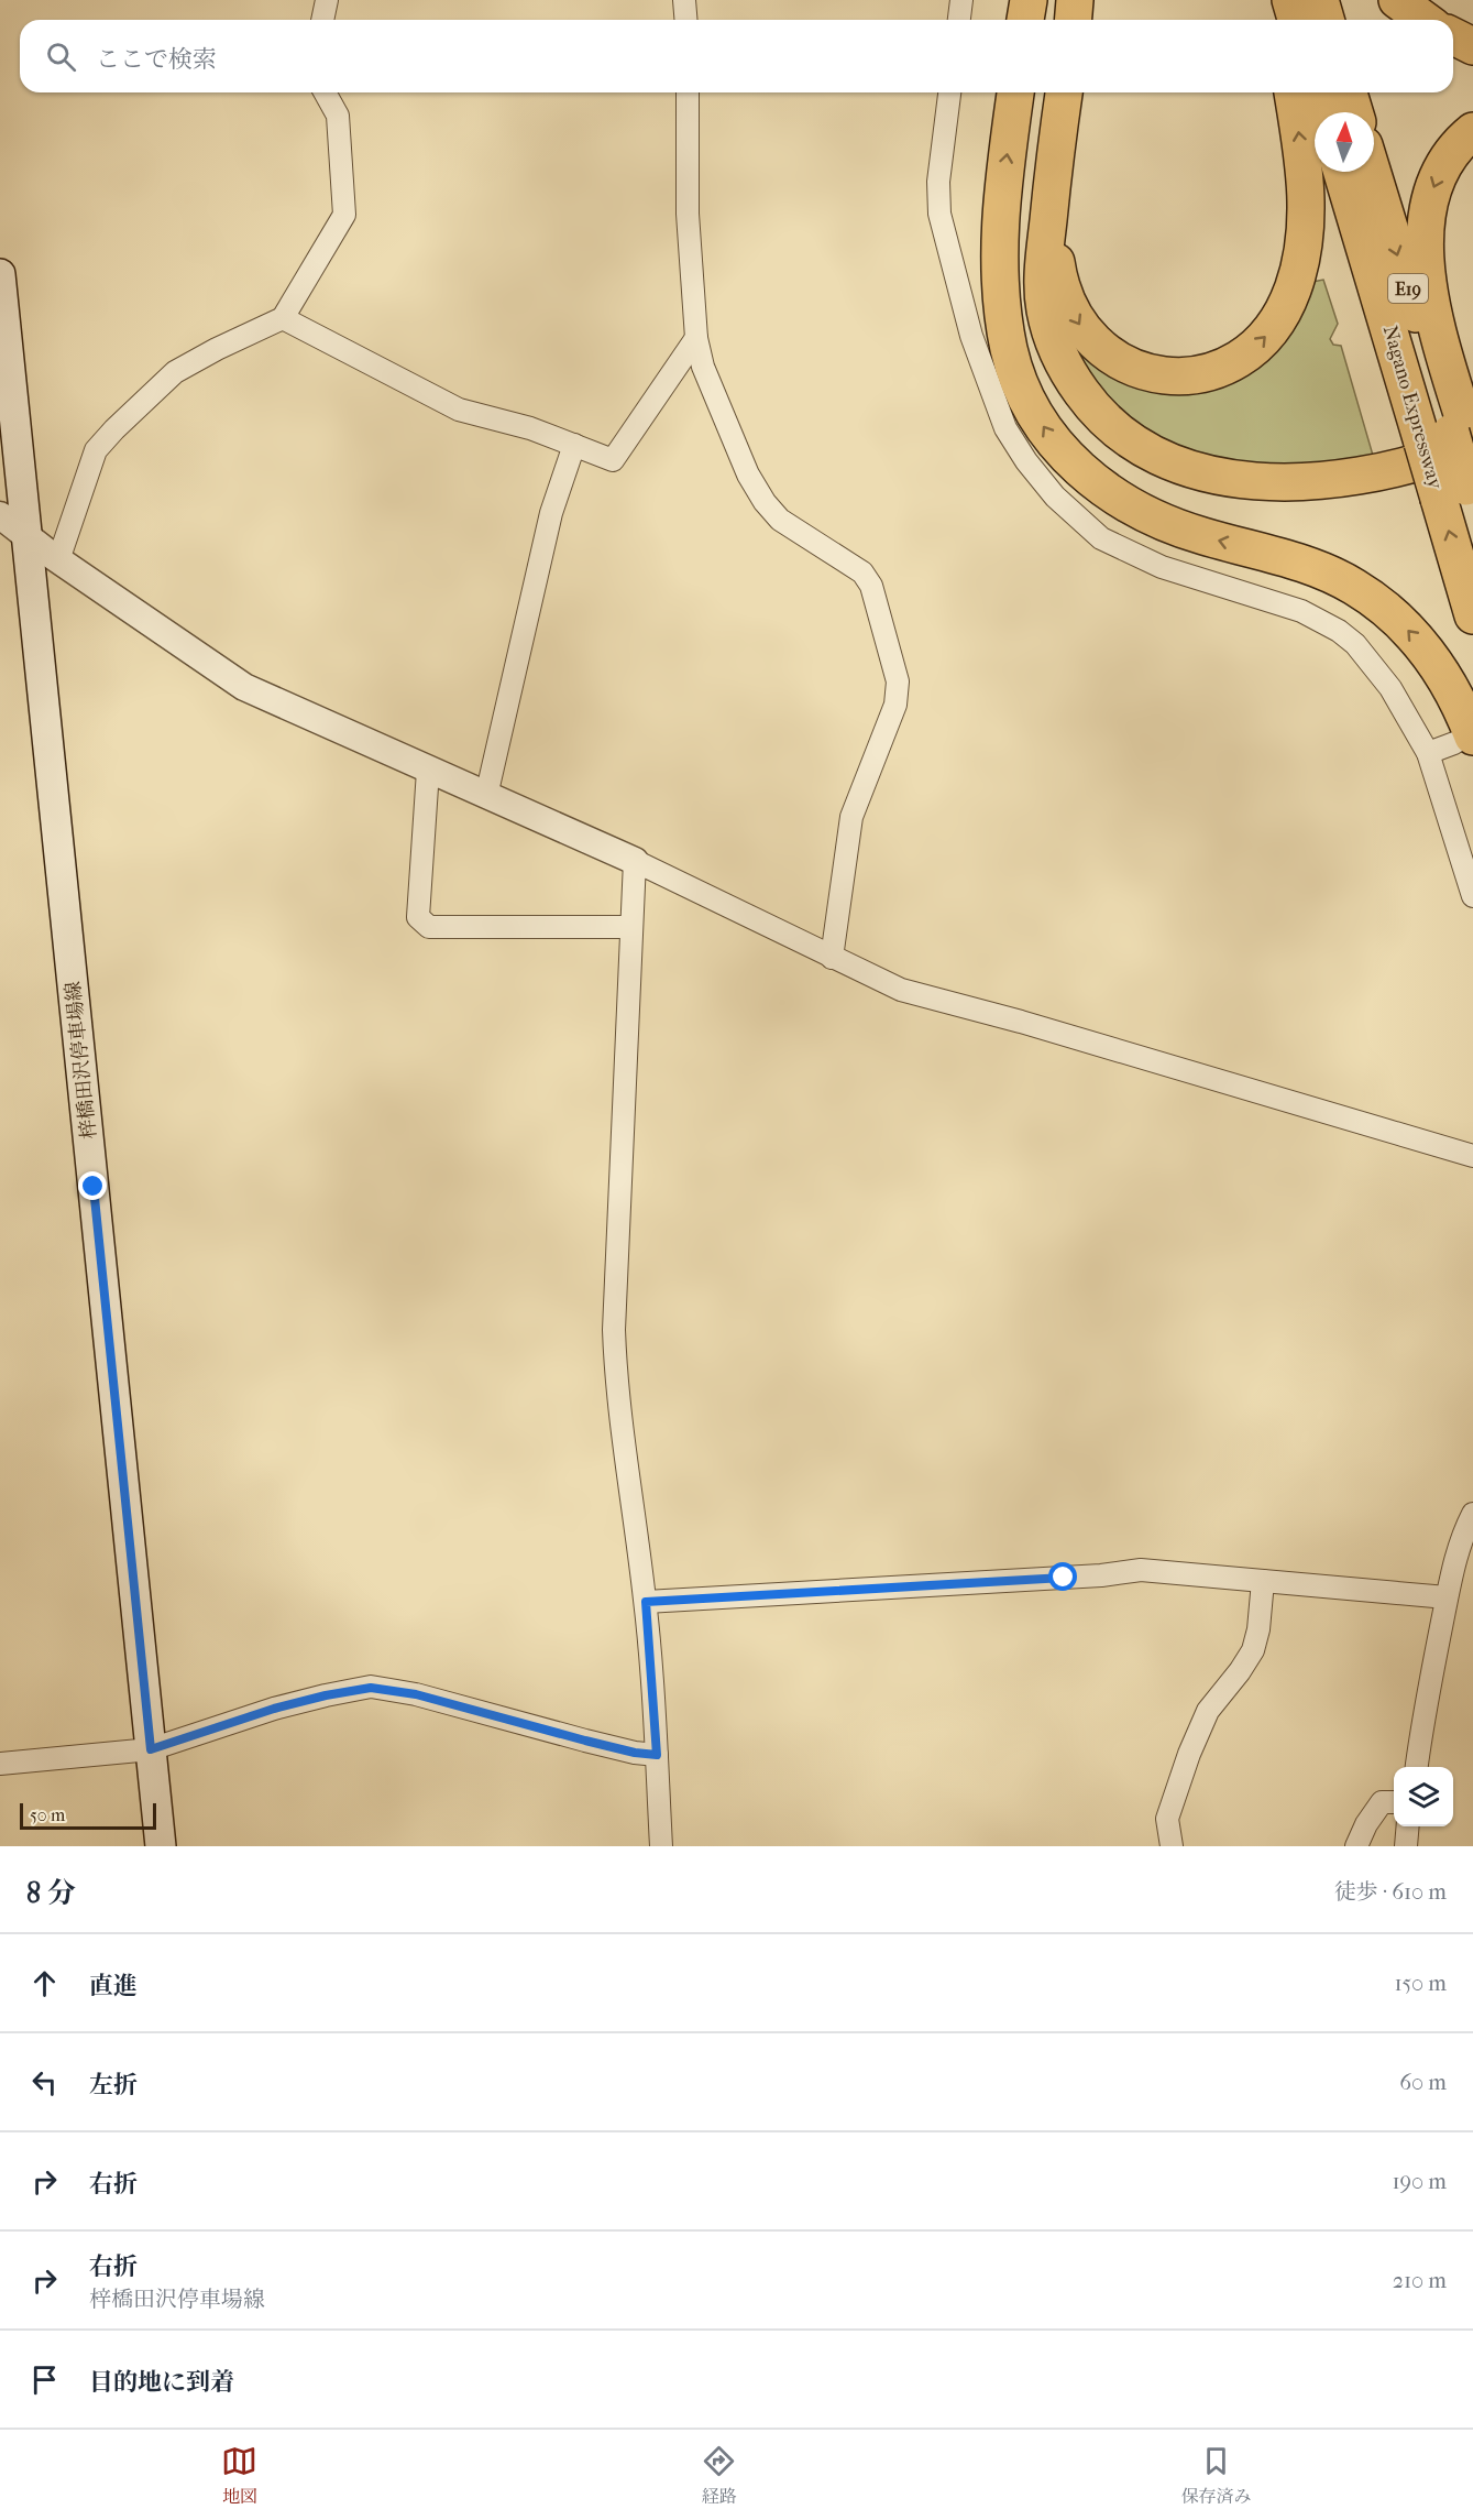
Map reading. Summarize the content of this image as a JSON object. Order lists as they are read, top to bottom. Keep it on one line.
{"streets":{"highway":["E19","Nagano Expressway"],"main road":["梓橋田沢停車場線"]},"scale_bar":"50 m","north":"top","page":{"search":"ここで検索","scale":"50 m","heading":["8 分","徒歩 · 610 m"],"list":[["直進","150 m"],["左折","60 m"],["右折","190 m"],["右折","梓橋田沢停車場線","210 m"],"目的地に到着"],"nav":["地図","経路","保存済み"]}}
